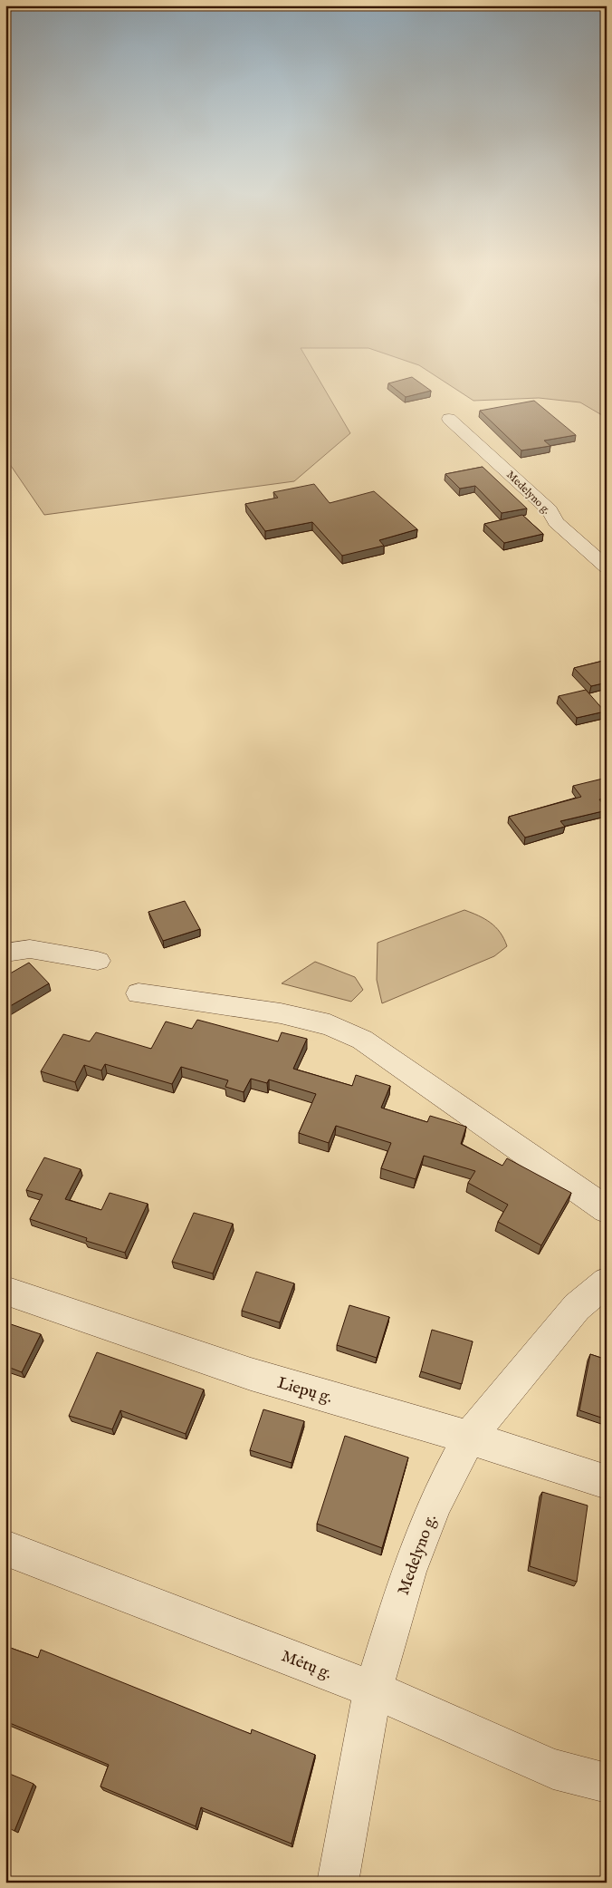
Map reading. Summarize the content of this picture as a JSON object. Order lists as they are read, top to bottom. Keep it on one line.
{"streets":{"street":["Medelyno g.","Liepų g.","Mėtų g."]},"crossings":[["Medelyno g.","Liepų g."],["Medelyno g.","Mėtų g."]]}
